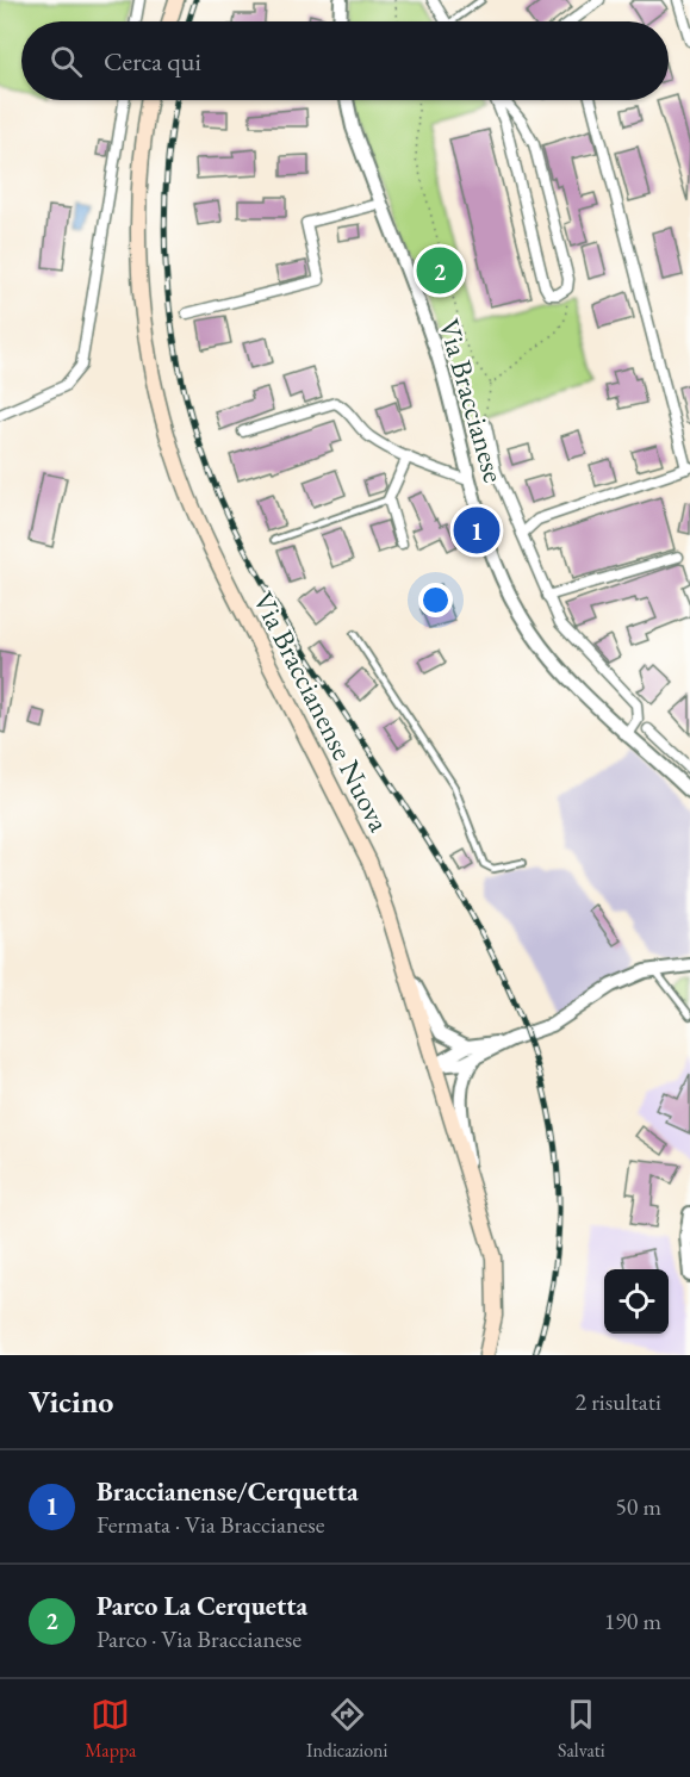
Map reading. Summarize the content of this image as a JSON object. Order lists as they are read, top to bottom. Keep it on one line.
{"streets":{"main road":["Via Braccianense Nuova"],"street":["Via Braccianese"]},"page":{"search":"Cerca qui","pins":["2","1"],"heading":["Vicino","2 risultati"],"list":[{"mark":"1","name":"Braccianense/Cerquetta","note":"Fermata · Via Braccianese","value":"50 m"},{"mark":"2","name":"Parco La Cerquetta","note":"Parco · Via Braccianese","value":"190 m"}],"nav":["Mappa","Indicazioni","Salvati"]}}
